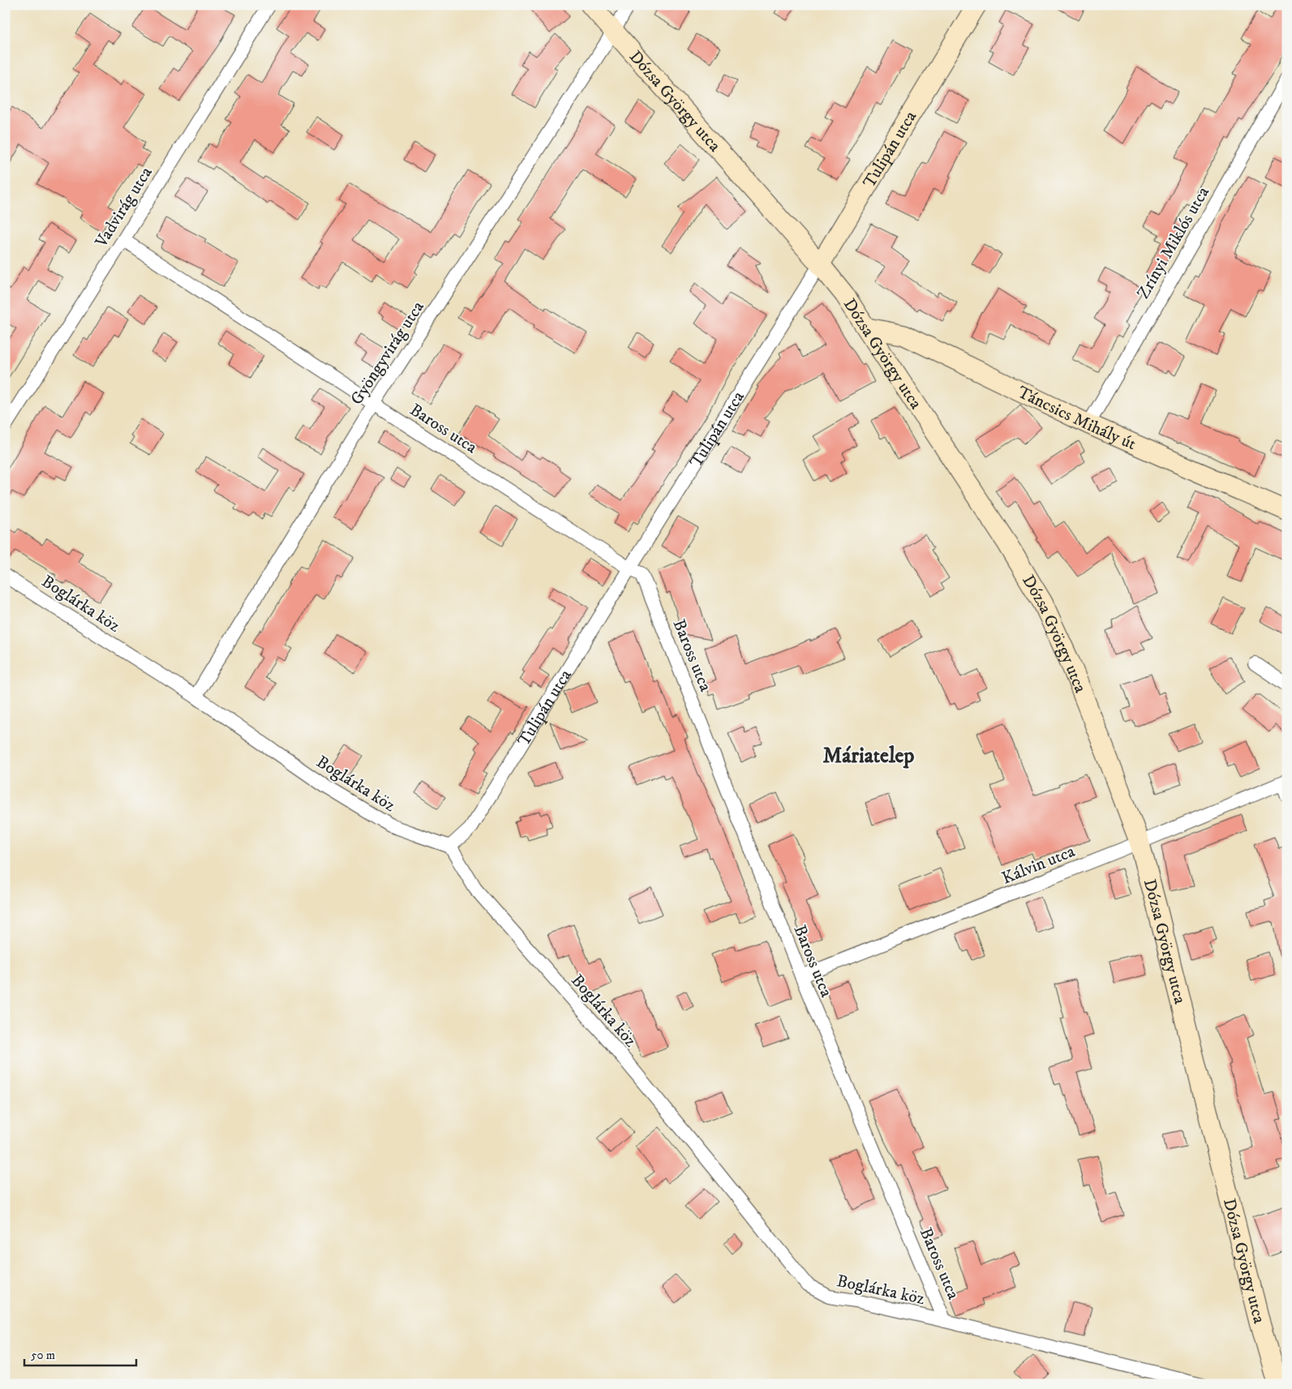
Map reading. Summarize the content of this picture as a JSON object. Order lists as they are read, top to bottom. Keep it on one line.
{"streets":{"main road":["Dózsa György utca","Tulipán utca","Táncsics Mihály út"],"street":["Vadvirág utca","Zrínyi Miklós utca","Gyöngyvirág utca","Baross utca","Boglárka köz","Kálvin utca"]},"crossings":[["Dózsa György utca","Tulipán utca"],["Dózsa György utca","Gyöngyvirág utca"],["Dózsa György utca","Táncsics Mihály út"],["Dózsa György utca","Kálvin utca"],["Tulipán utca","Baross utca"],["Tulipán utca","Boglárka köz"],["Vadvirág utca","Baross utca"],["Zrínyi Miklós utca","Táncsics Mihály út"],["Gyöngyvirág utca","Baross utca"],["Gyöngyvirág utca","Boglárka köz"],["Baross utca","Boglárka köz"],["Baross utca","Kálvin utca"]],"districts":["Máriatelep"],"scale_bar":"50 m"}
